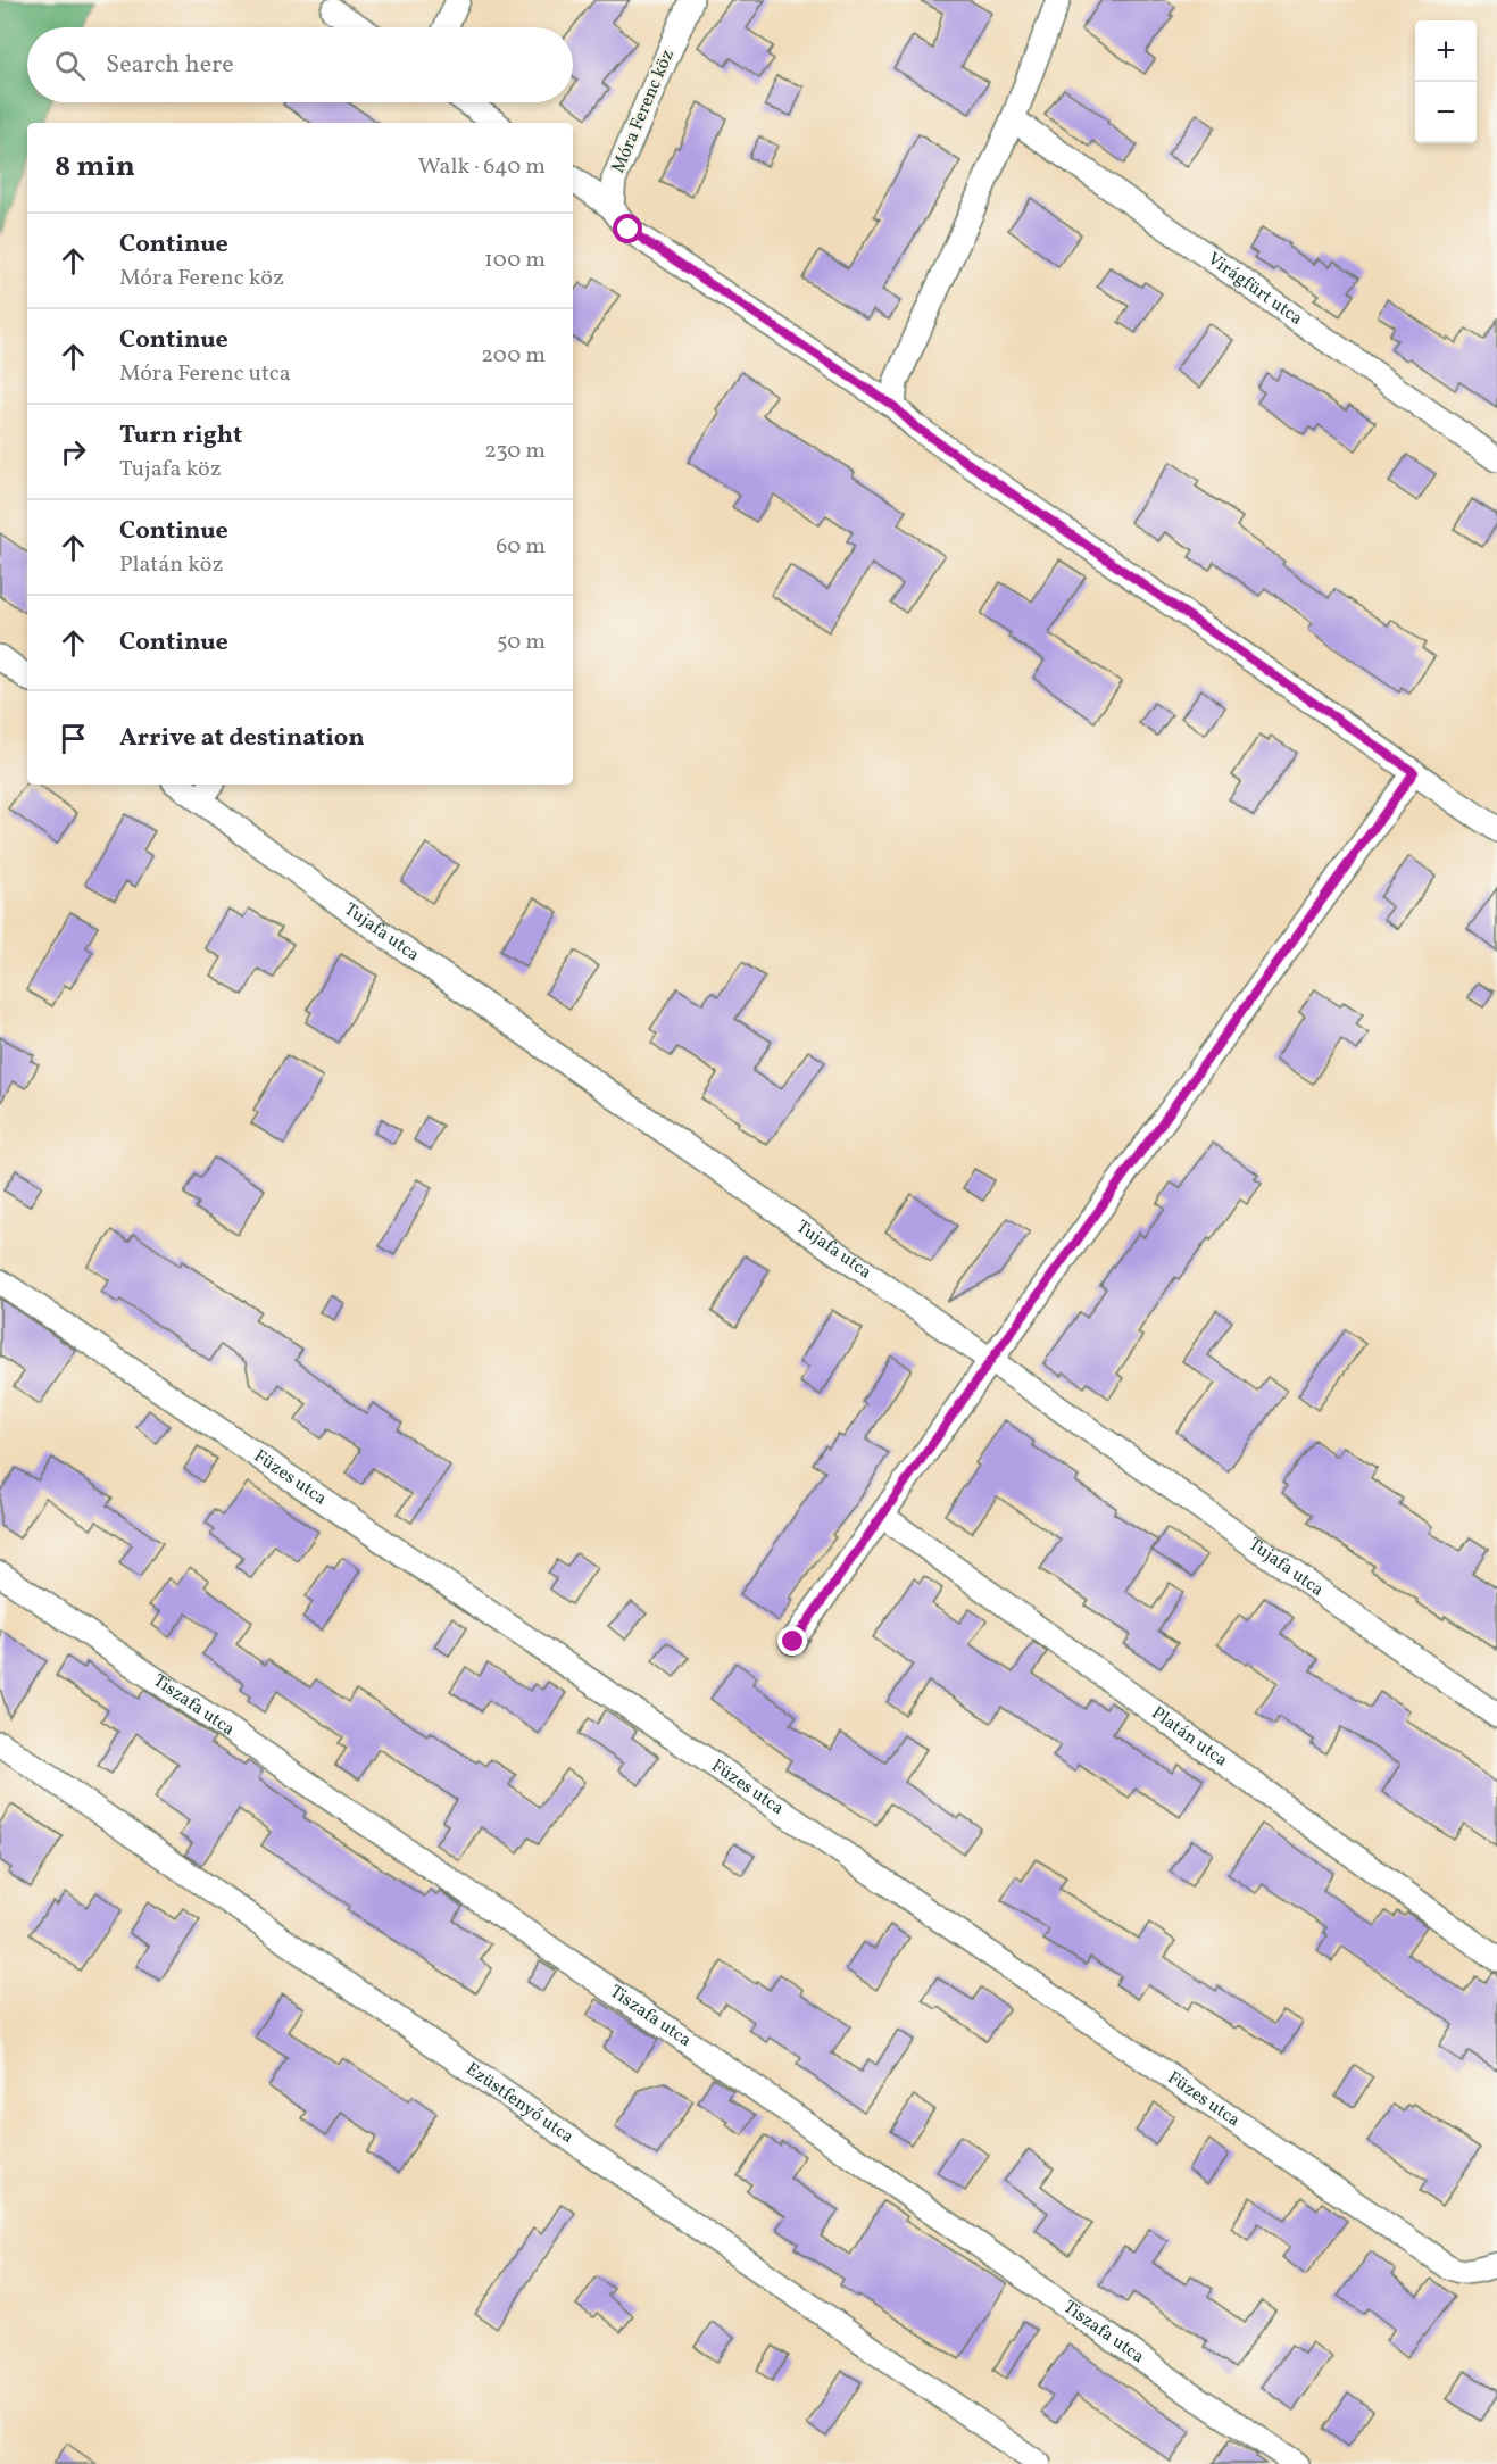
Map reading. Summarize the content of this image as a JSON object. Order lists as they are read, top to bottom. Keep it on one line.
{"streets":{"street":["Móra Ferenc köz","Virágfürt utca","Tujafa utca","Füzes utca","Tiszafa utca","Platán utca","Ezüstfenyő utca"]},"page":{"map_buttons":["+","−"],"search":"Search here","heading":["8 min","Walk · 640 m"],"list":[["Continue","Móra Ferenc köz","100 m"],["Continue","Móra Ferenc utca","200 m"],["Turn right","Tujafa köz","230 m"],["Continue","Platán köz","60 m"],["Continue","50 m"],"Arrive at destination"]}}
